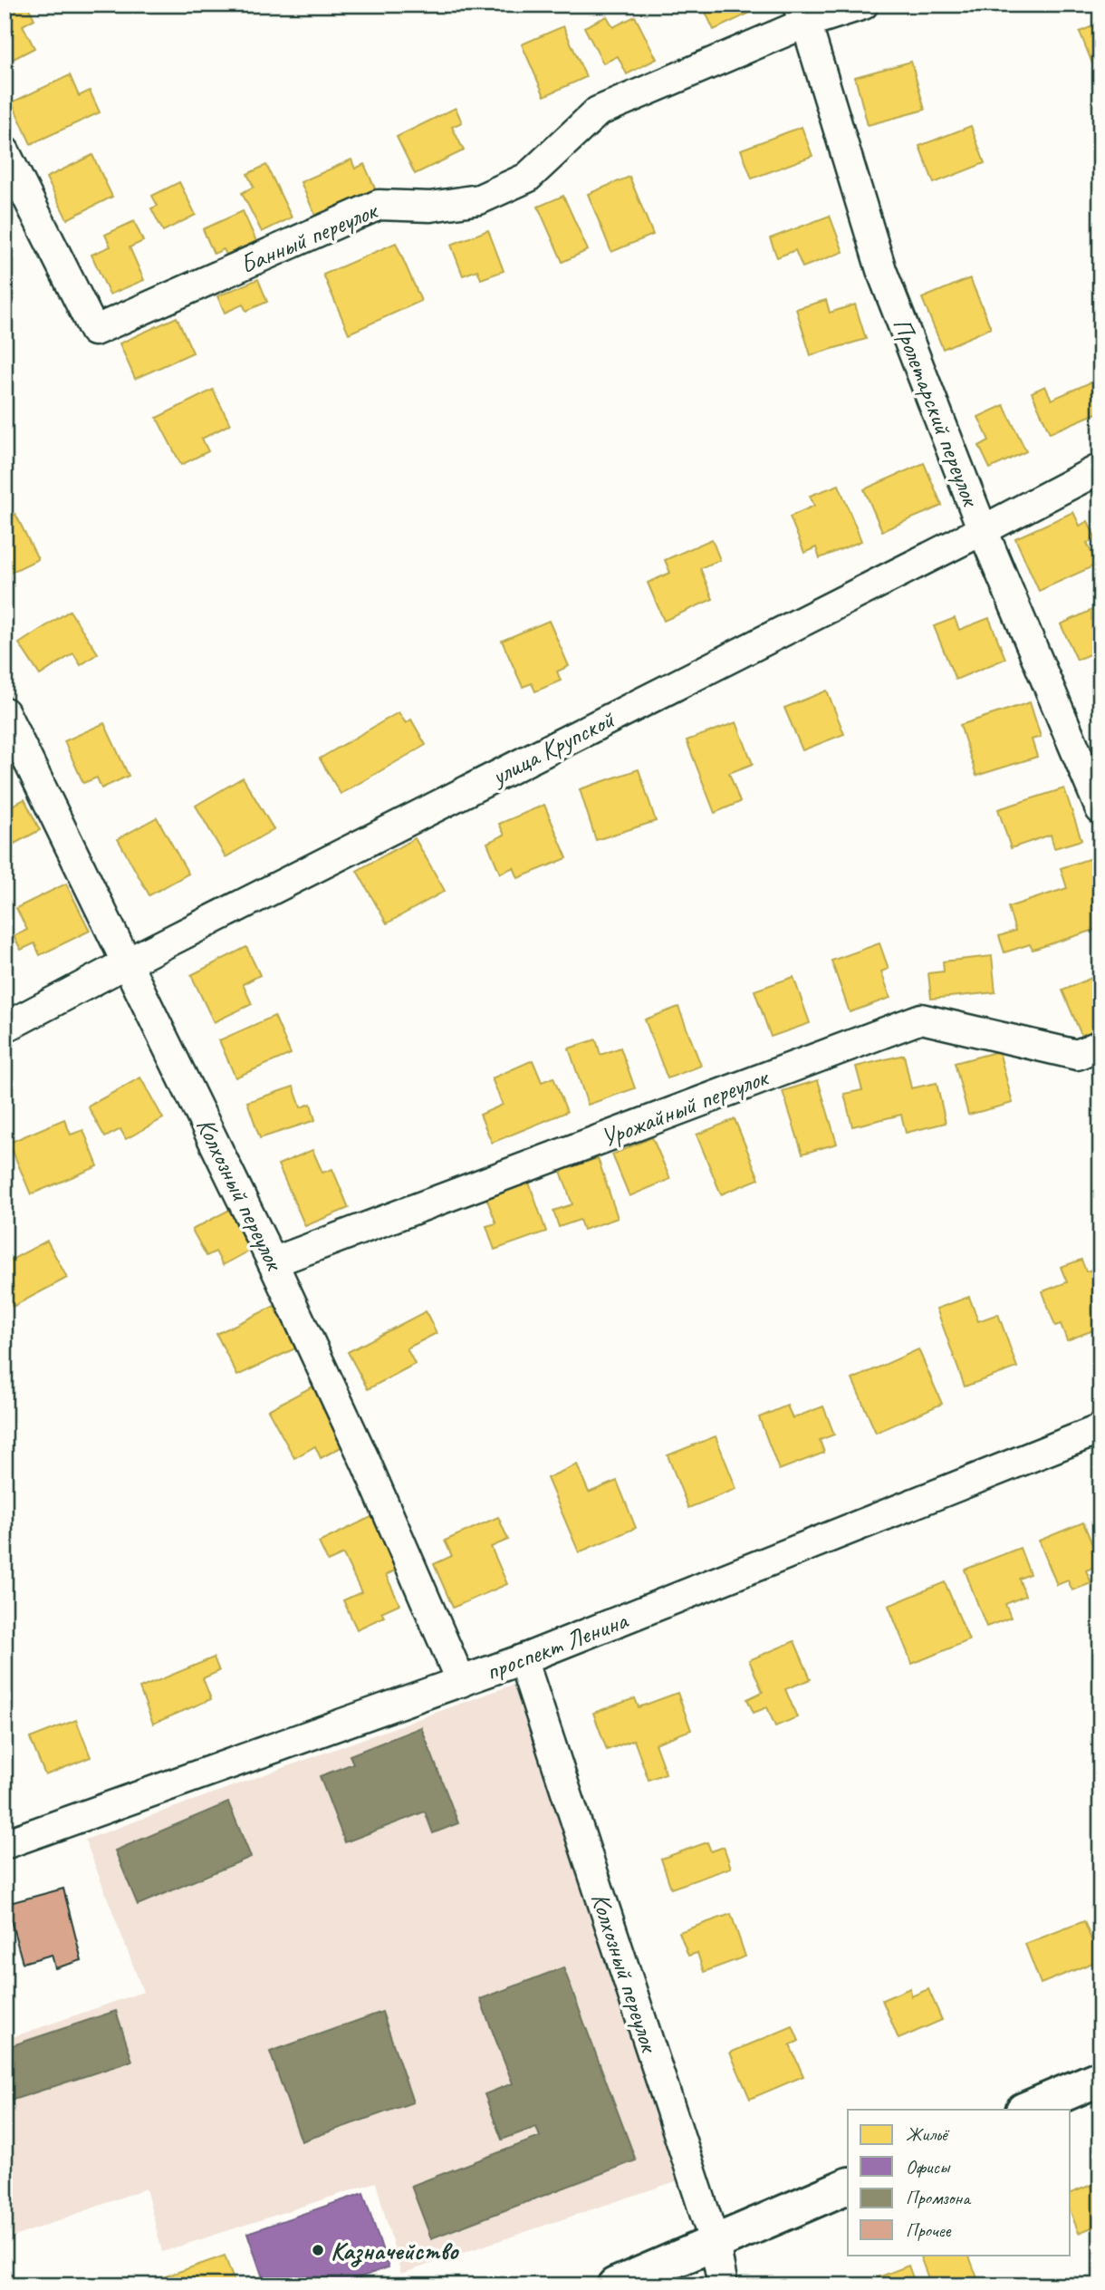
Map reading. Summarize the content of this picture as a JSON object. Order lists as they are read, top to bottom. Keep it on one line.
{"streets":{"street":["Банный переулок","Пролетарский переулок","улица Крупской","Урожайный переулок","Колхозный переулок","проспект Ленина"]},"crossings":[["Банный переулок","Пролетарский переулок"],["Пролетарский переулок","улица Крупской"],["улица Крупской","Колхозный переулок"],["Урожайный переулок","Колхозный переулок"],["Колхозный переулок","проспект Ленина"]],"places":["Казначейство"],"legend":["Жильё","Офисы","Промзона","Прочее"]}
